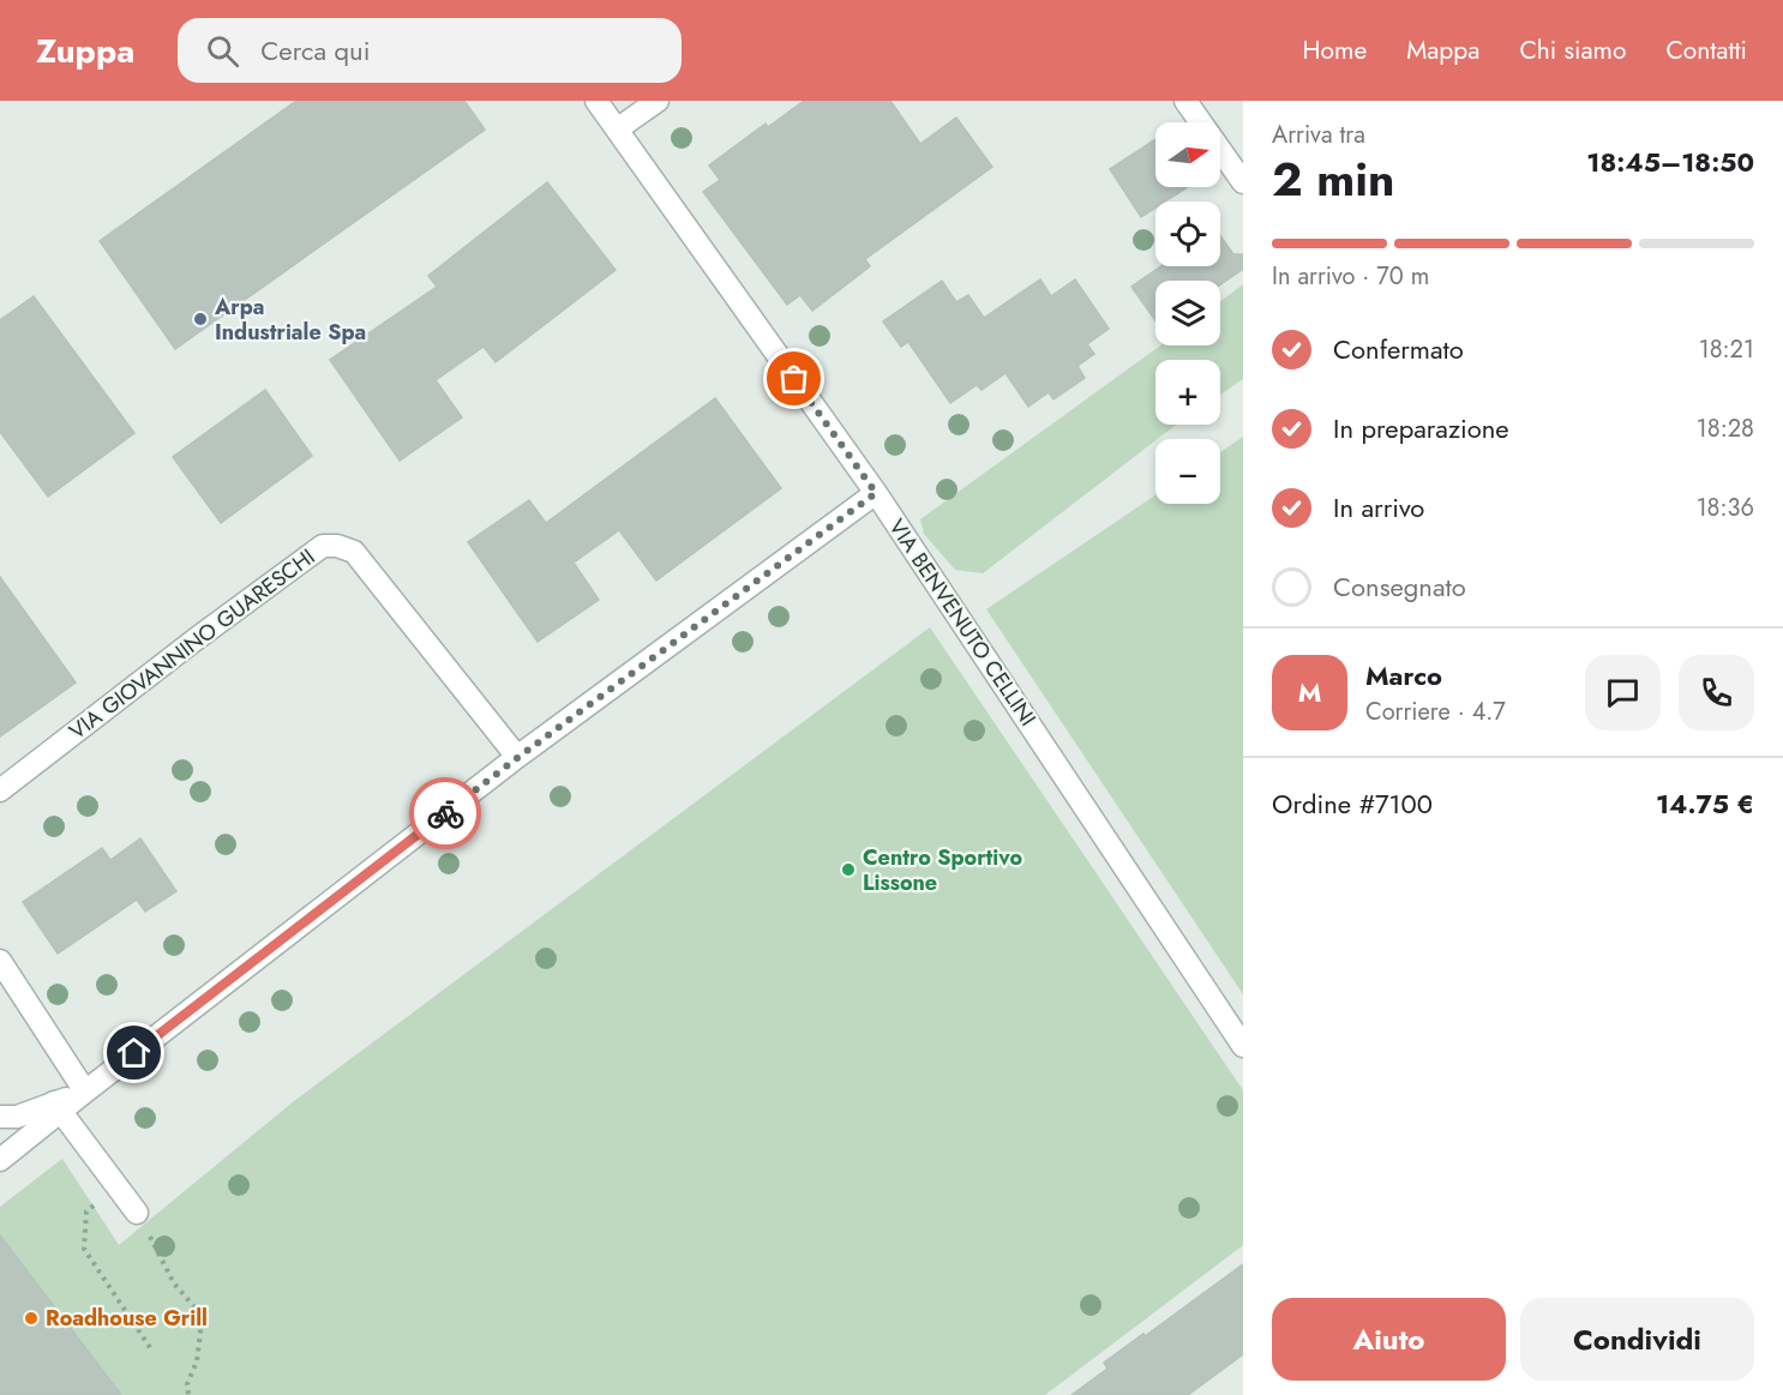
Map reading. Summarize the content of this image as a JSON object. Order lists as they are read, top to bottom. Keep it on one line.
{"streets":{"street":["VIA BENVENUTO CELLINI","VIA GIOVANNINO GUARESCHI"]},"places":["Arpa Industriale Spa","Centro Sportivo Lissone","Roadhouse Grill"],"north":"right","page":{"header":"Zuppa","search":"Cerca qui","nav":["Home","Mappa","Chi siamo","Contatti"],"heading":["2 min","Arriva tra","18:45–18:50"],"panel":["Marco","Corriere · 4.7","Ordine #7100","14.75 €"],"map_buttons":["+","−"],"bar":"In arrivo · 70 m","list":[["Confermato","18:21"],["In preparazione","18:28"],["In arrivo","18:36"],"Consegnato"],"round":"M","buttons":["Aiuto","Condividi"]}}
